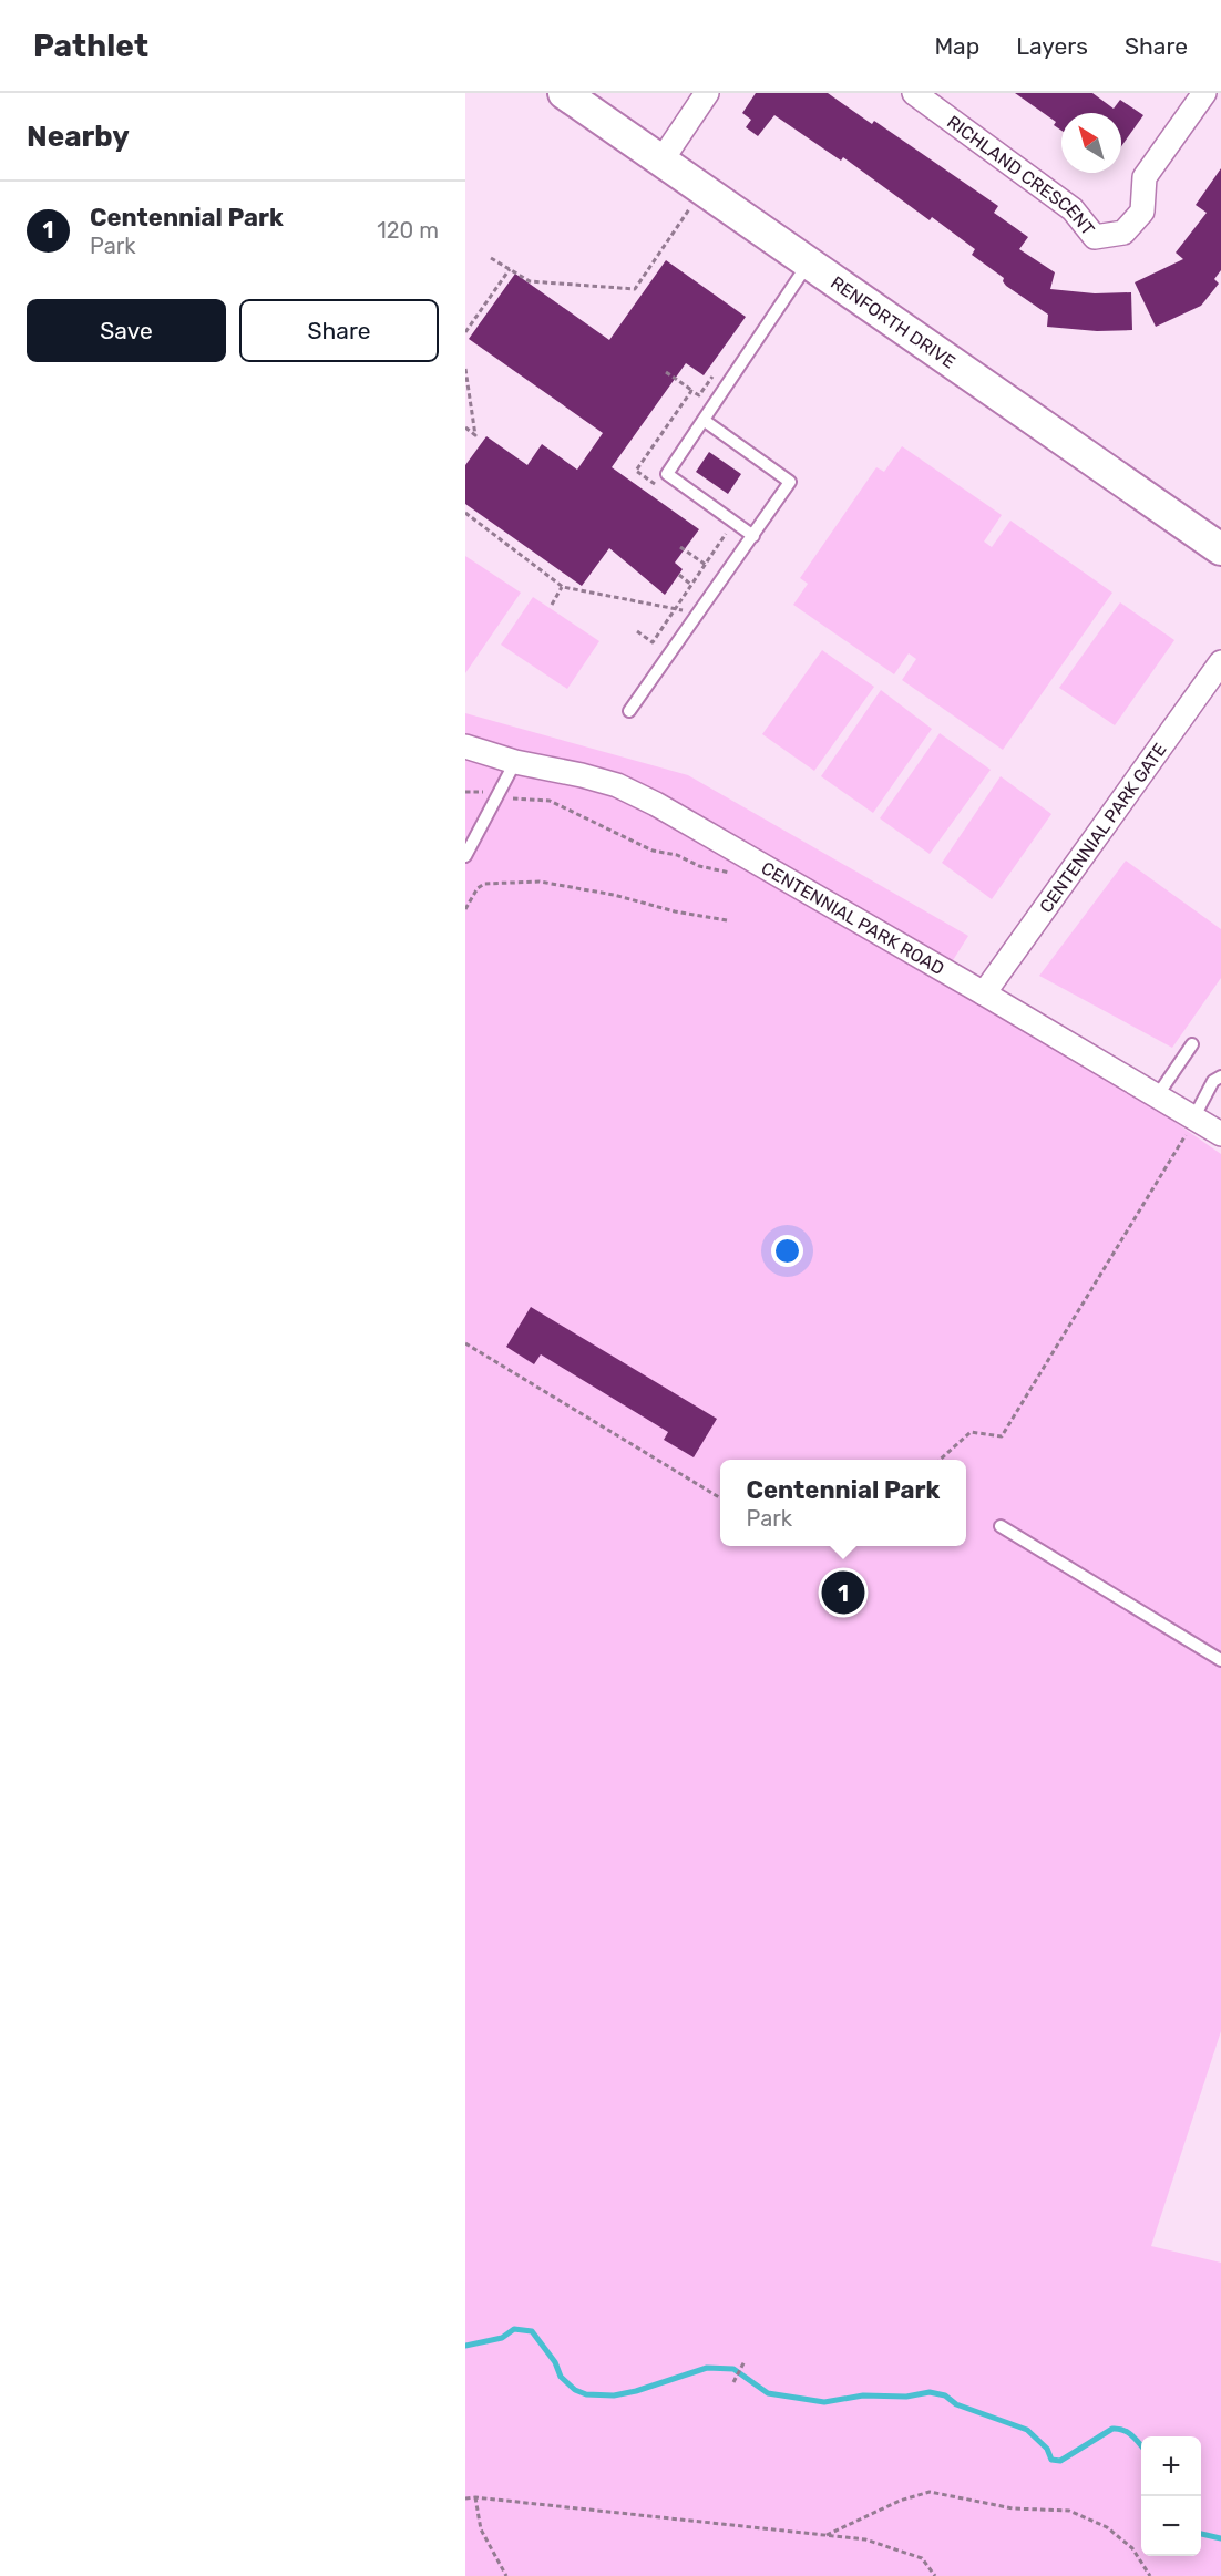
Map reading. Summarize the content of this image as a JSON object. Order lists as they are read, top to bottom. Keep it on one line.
{"streets":{"main road":["RENFORTH DRIVE"],"street":["RICHLAND CRESCENT","CENTENNIAL PARK GATE","CENTENNIAL PARK ROAD"]},"crossings":[["CENTENNIAL PARK GATE","CENTENNIAL PARK ROAD"]],"north":"top left","page":{"header":"Pathlet","nav":["Map","Layers","Share"],"heading":"Nearby","list":[{"mark":"1","name":"Centennial Park","note":"Park","value":"120 m"}],"buttons":["Save","Share"],"popup":["Centennial Park","Park"],"pins":"1","map_buttons":["+","−"]}}
